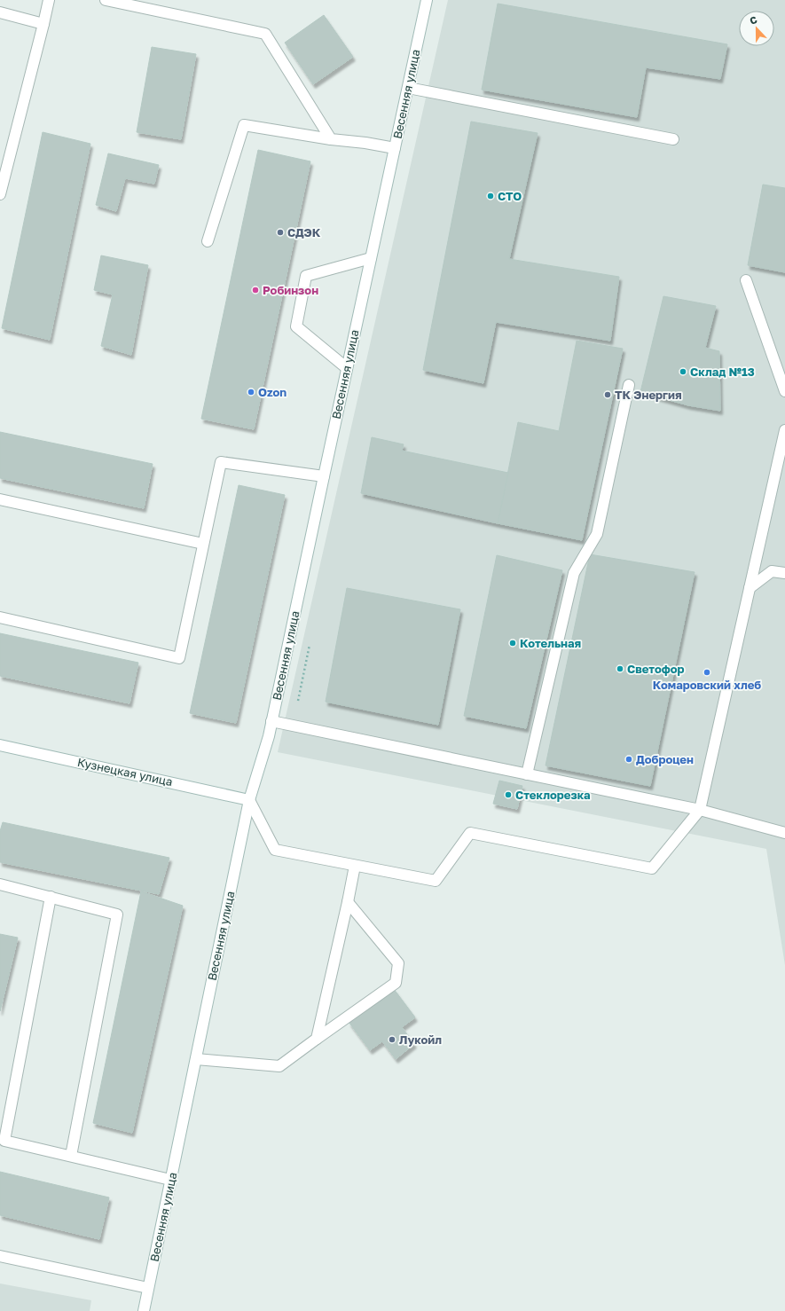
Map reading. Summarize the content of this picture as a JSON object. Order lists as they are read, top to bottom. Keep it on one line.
{"streets":{"main road":["Весенняя улица","Кузнецкая улица"]},"crossings":[["Весенняя улица","Кузнецкая улица"]],"places":["СТО","СДЭК","Робинзон","Склад №13","Ozon","ТК Энергия","Котельная","Светофор","Комаровский хлеб","Доброцен","Стеклорезка","Лукойл"],"north":"top"}
